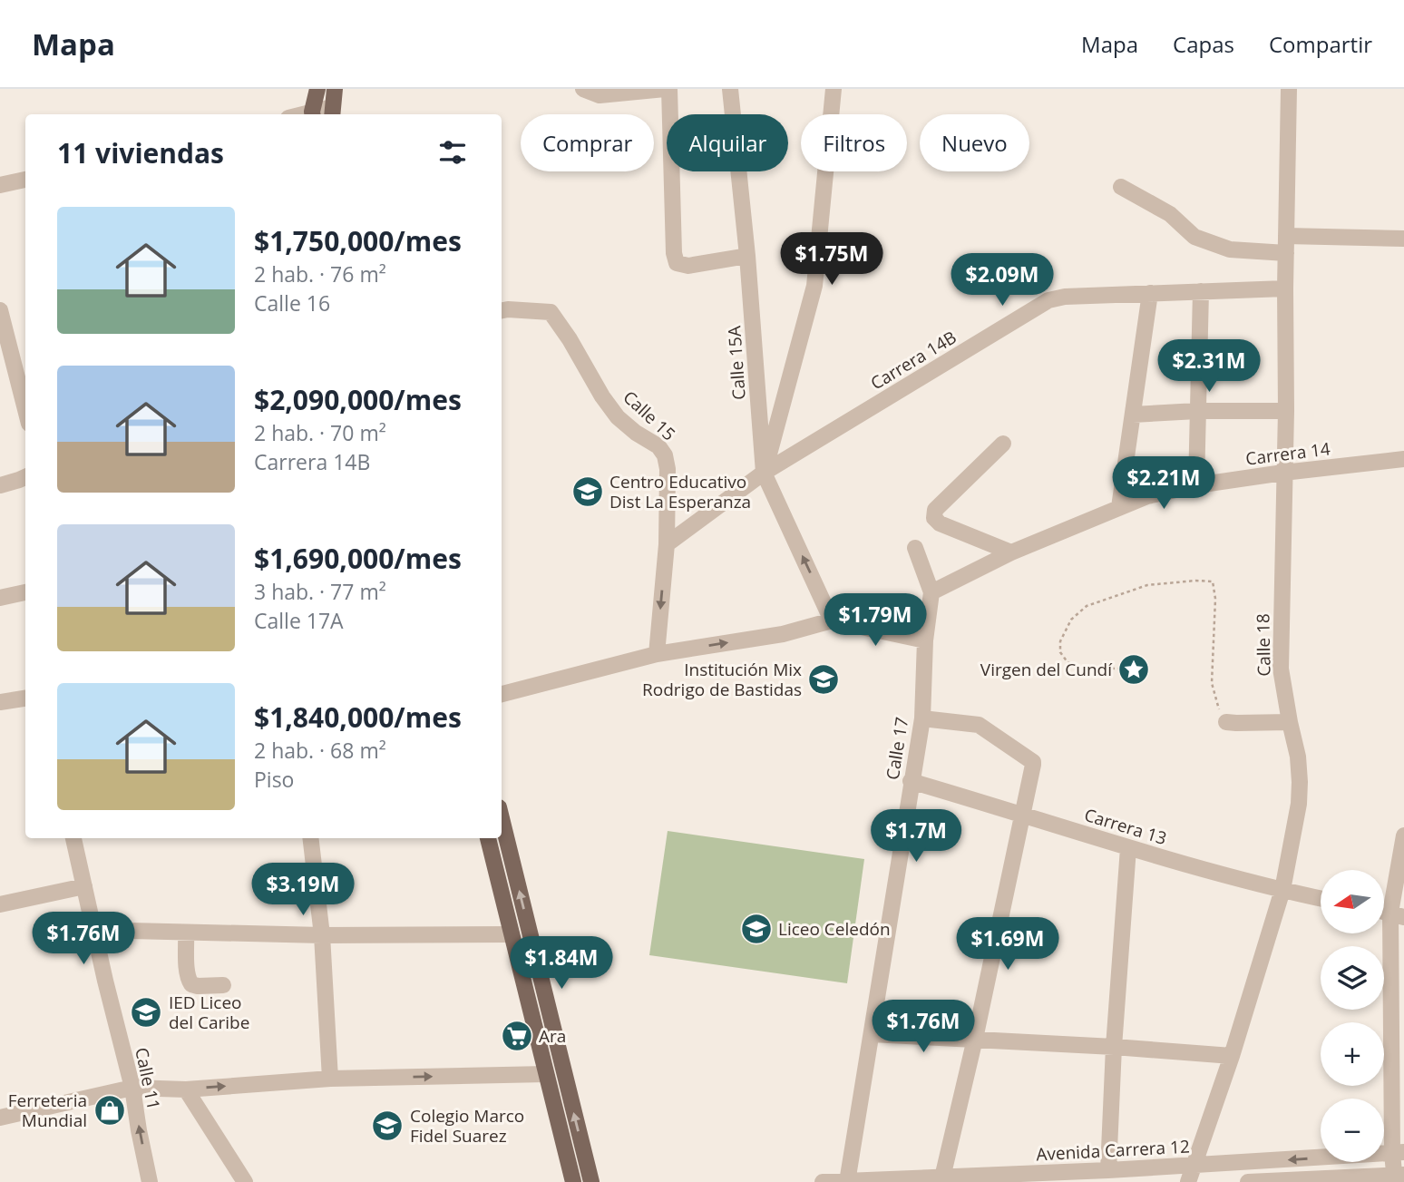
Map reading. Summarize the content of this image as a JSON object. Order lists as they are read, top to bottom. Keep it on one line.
{"streets":{"street":["Carrera 14B","Calle 15A","Calle 15","Carrera 14","Calle 18","Calle 17","Carrera 13","Calle 11","Avenida Carrera 12"]},"crossings":[["Carrera 14B","Calle 15A"],["Carrera 14B","Calle 15"],["Carrera 14B","Calle 18"],["Carrera 14","Calle 18"],["Carrera 14","Calle 17"],["Calle 18","Carrera 13"],["Calle 18","Avenida Carrera 12"],["Calle 17","Carrera 13"],["Calle 17","Avenida Carrera 12"]],"places":{"school or university":["Centro Educativo Dist La Esperanza","Institución Mix Rodrigo de Bastidas","Liceo Celedón","IED Liceo del Caribe","Colegio Marco Fidel Suarez"],"place":["Virgen del Cundí"],"supermarket":["Ara"],"shop":["Ferreteria Mundial"]},"north":"left","page":{"header":"Mapa","nav":["Mapa","Capas","Compartir"],"chip":["Comprar","Alquilar","Filtros","Nuevo"],"heading":"11 viviendas","list":[{"name":"$1,750,000/mes","note":"2 hab. · 76 m² · Calle 16"},{"name":"$2,090,000/mes","note":"2 hab. · 70 m² · Carrera 14B"},{"name":"$1,690,000/mes","note":"3 hab. · 77 m² · Calle 17A"},{"name":"$1,840,000/mes","note":"2 hab. · 68 m² · Piso"}],"price":["$1.75M","$2.09M","$2.31M","$2.21M","$1.79M","$1.7M","$3.19M","$1.76M","$1.69M","$1.84M","$1.76M"],"map_buttons":["+","−"]}}
